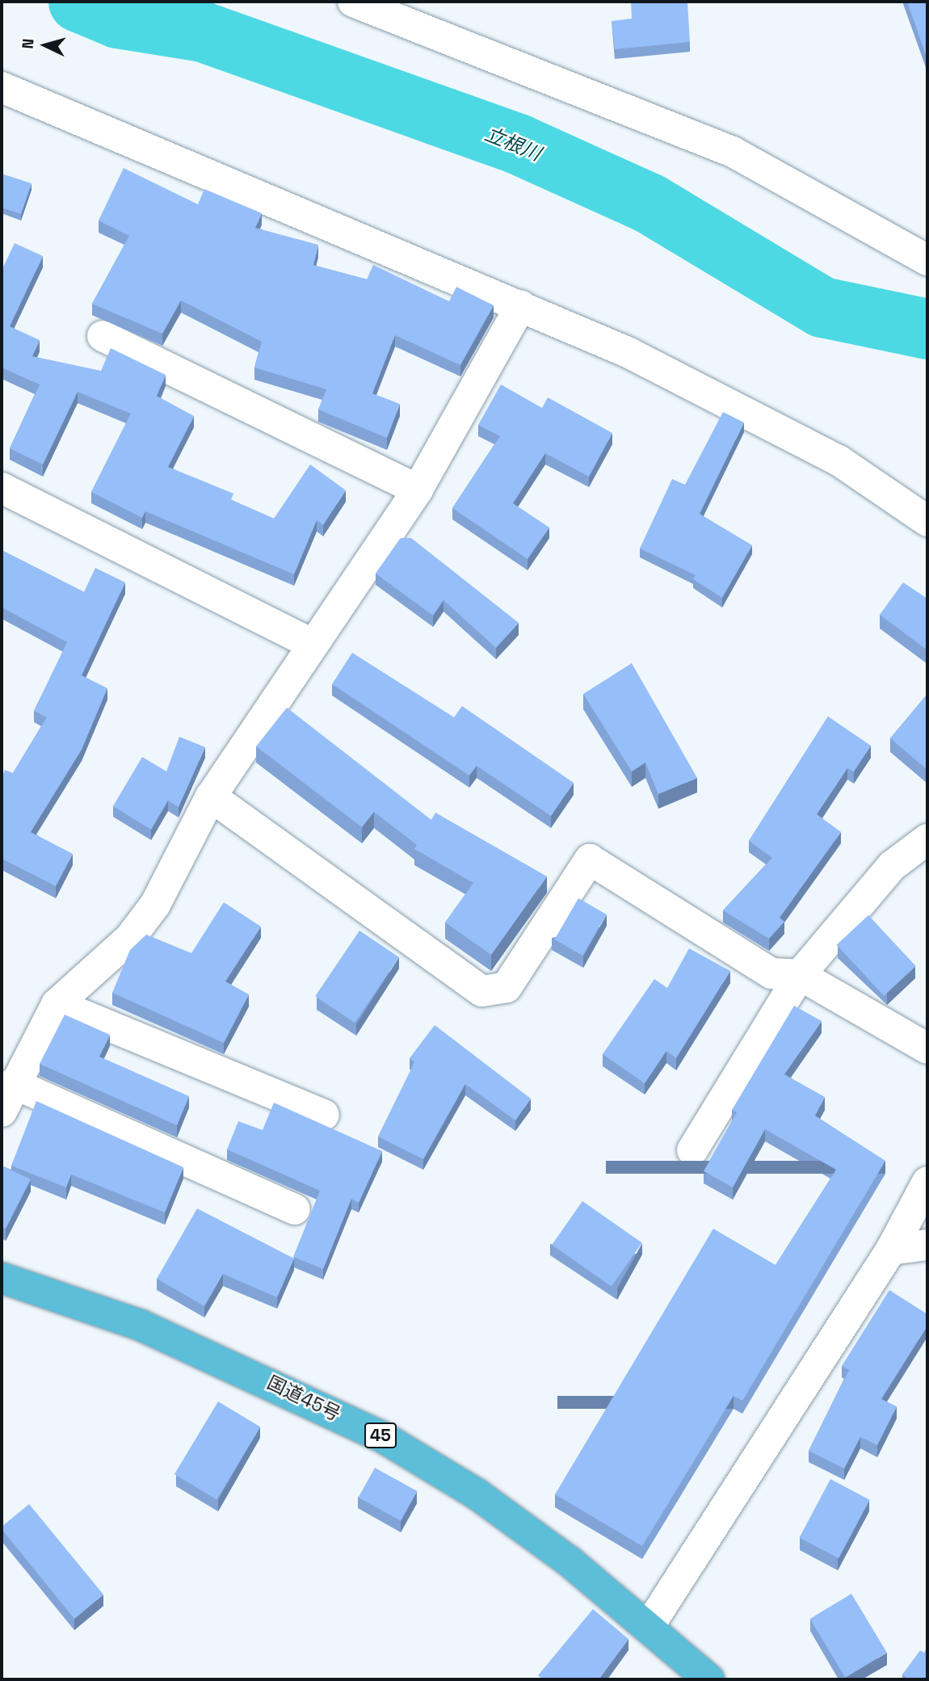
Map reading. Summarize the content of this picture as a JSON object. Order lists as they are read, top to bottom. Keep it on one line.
{"streets":{"highway":["国道45号","45"]},"water":["立根川"],"north":"left"}
